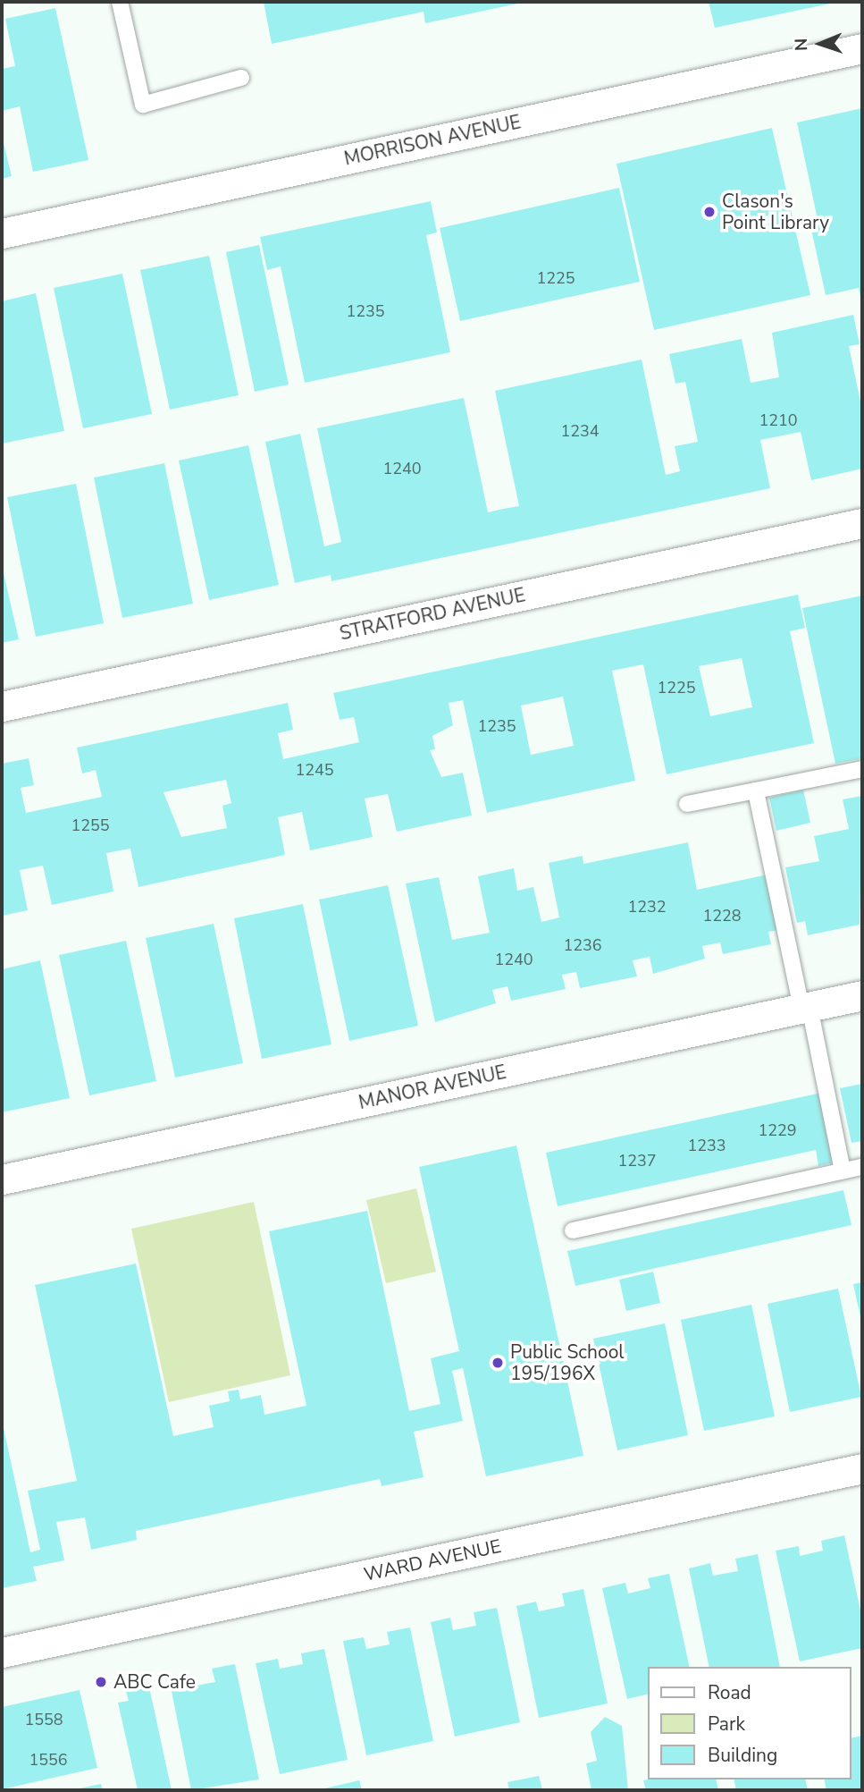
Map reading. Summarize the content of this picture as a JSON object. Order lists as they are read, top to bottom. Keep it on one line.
{"streets":{"street":["MORRISON AVENUE","STRATFORD AVENUE","MANOR AVENUE","WARD AVENUE"]},"places":["Clason's Point Library","Public School 195/196X","ABC Cafe"],"house_numbers":["1225","1235","1210","1234","1240","1225","1235","1245","1255","1232","1228","1236","1240","1229","1233","1237","1558","1556"],"legend":["Road","Park","Building"],"north":"left"}
